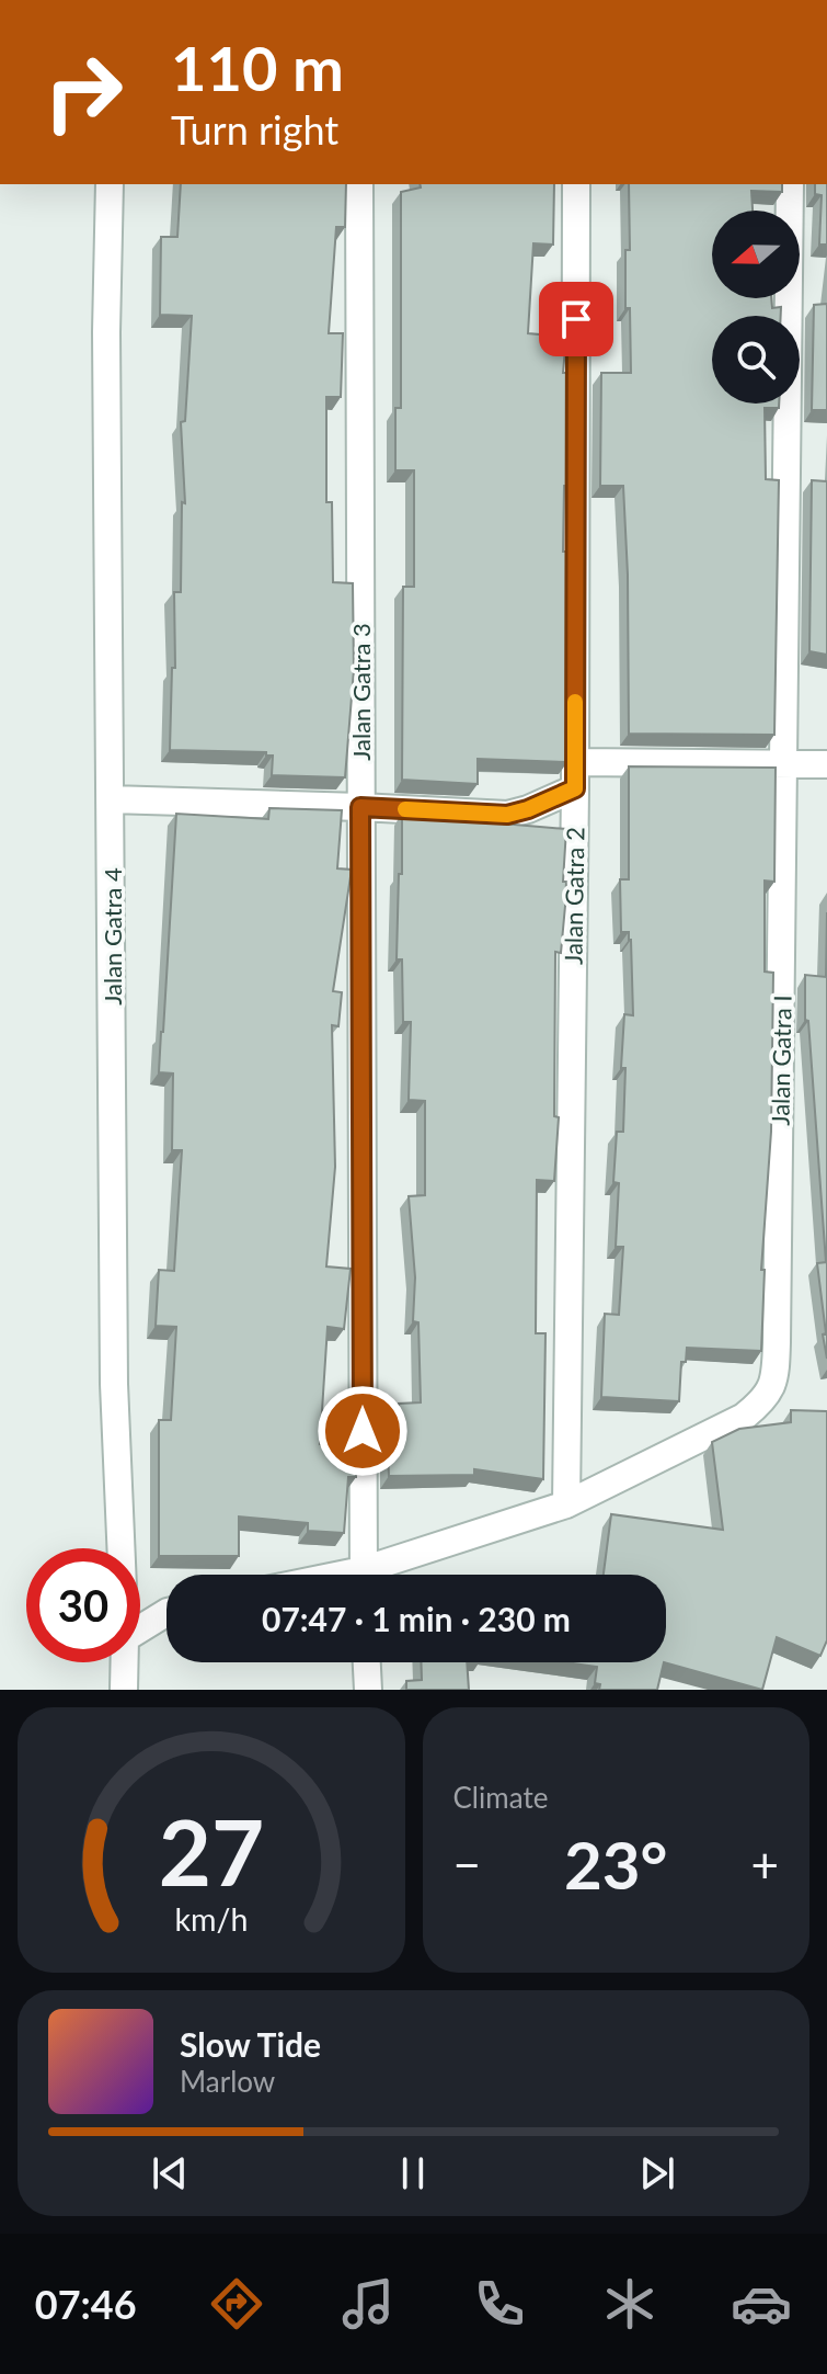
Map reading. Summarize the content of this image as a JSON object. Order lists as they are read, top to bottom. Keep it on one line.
{"streets":{"street":["Jalan Gatra 3","Jalan Gatra 2","Jalan Gatra 4","Jalan Gatra I"]},"crossings":[["Jalan Gatra 2","Jalan Gatra I"]],"north":"left","page":{"turn":["110 m","Turn right"],"limit":"30","trip":"07:47 · 1 min · 230 m","tile":"Climate","heat":["−","23°","+"],"song":["Slow Tide","Marlow"],"tabs":"07:46","gauge":["27","km/h"]}}
